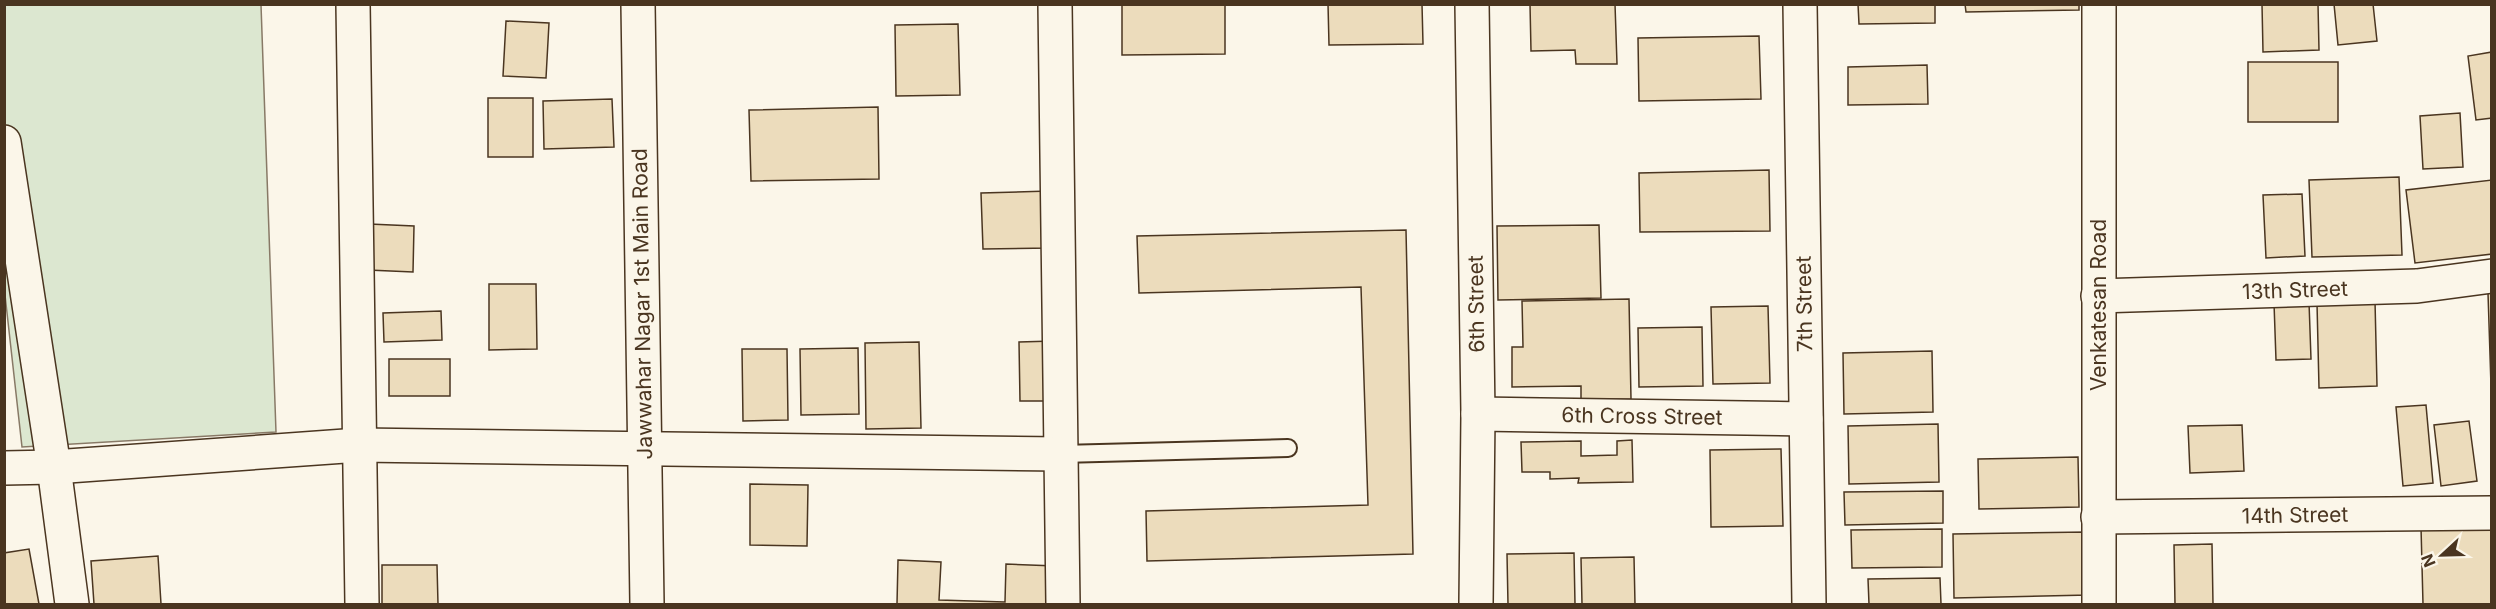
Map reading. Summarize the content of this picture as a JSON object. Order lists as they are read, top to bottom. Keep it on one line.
{"streets":{"street":["13th Street","Jawwahar Nagar 1st Main Road","6th Street","7th Street","Venkatesan Road","6th Cross Street","14th Street"]},"crossings":[["13th Street","Venkatesan Road"],["6th Street","6th Cross Street"],["7th Street","6th Cross Street"],["Venkatesan Road","14th Street"]],"north":"left"}
